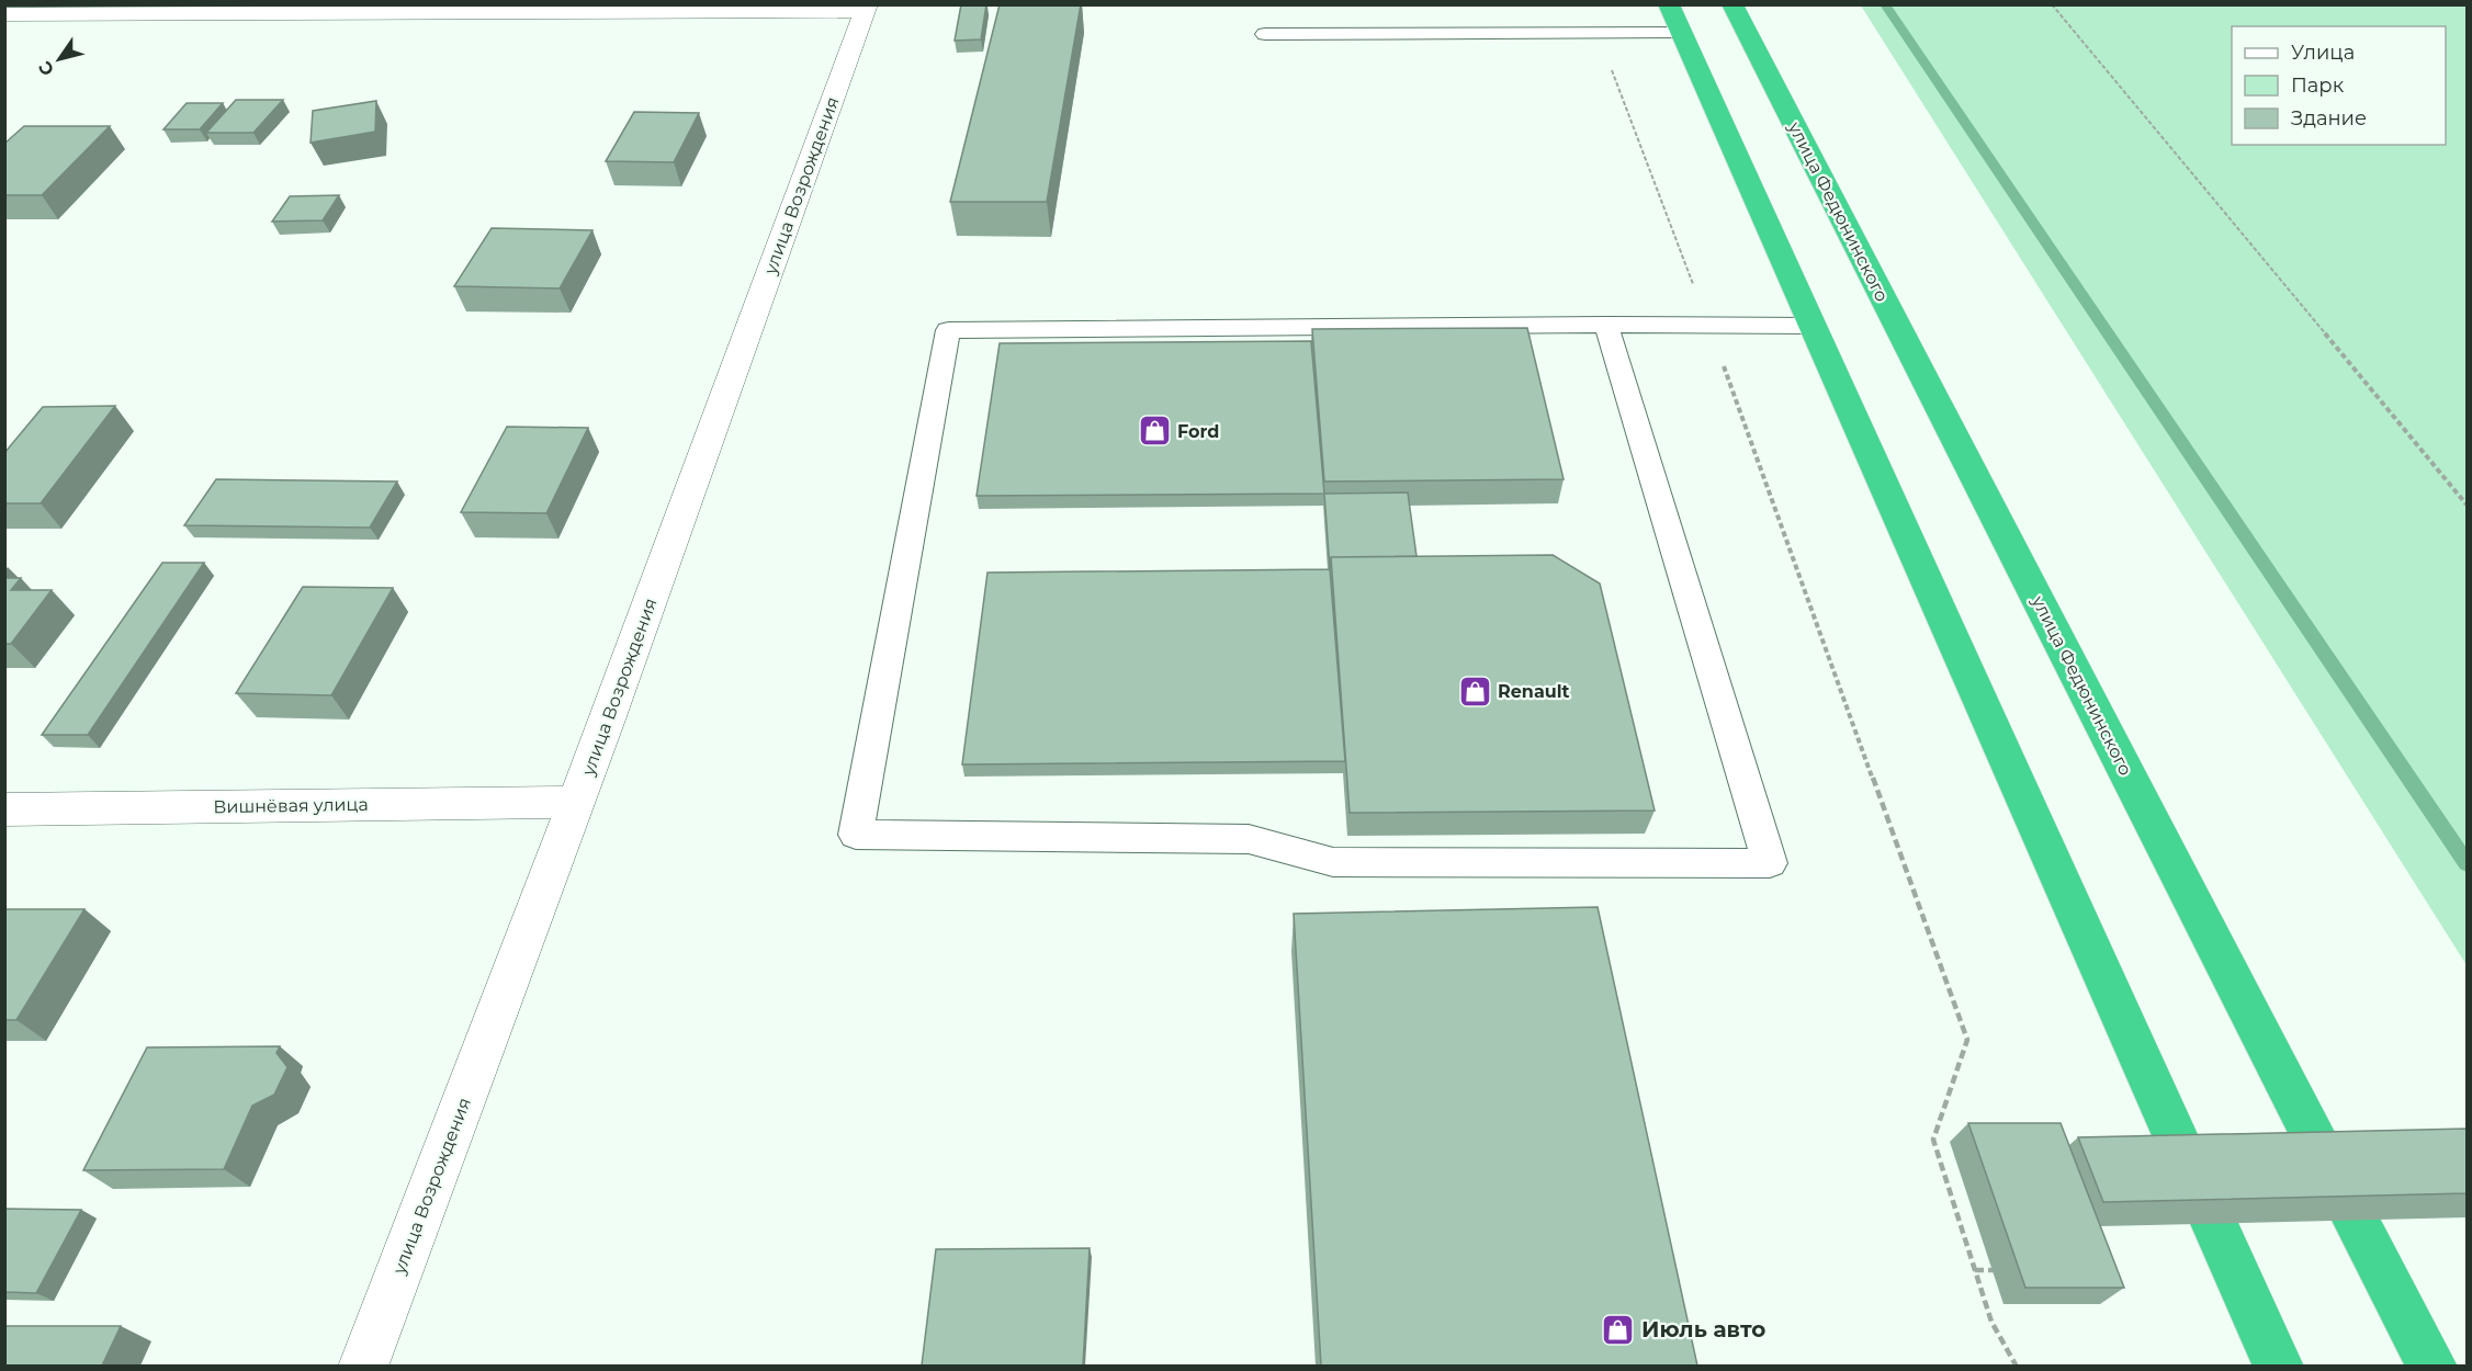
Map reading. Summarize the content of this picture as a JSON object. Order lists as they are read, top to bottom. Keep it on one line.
{"streets":{"highway":["улица Федюнинского"],"street":["улица Возрождения","Вишнёвая улица"]},"crossings":[["улица Возрождения","Вишнёвая улица"]],"places":{"shop":["Ford","Renault","Июль авто"]},"legend":["Улица","Парк","Здание"],"north":"bottom left"}
